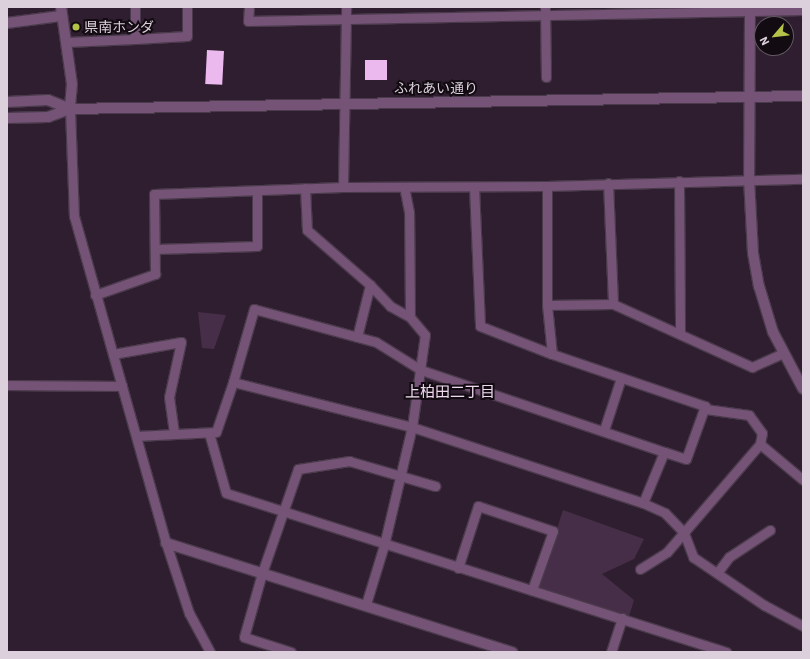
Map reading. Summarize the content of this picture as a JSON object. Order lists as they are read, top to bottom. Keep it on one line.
{"streets":{"street":["ふれあい通り"]},"districts":["上柏田二丁目"],"places":["県南ホンダ"],"north":"bottom left"}
